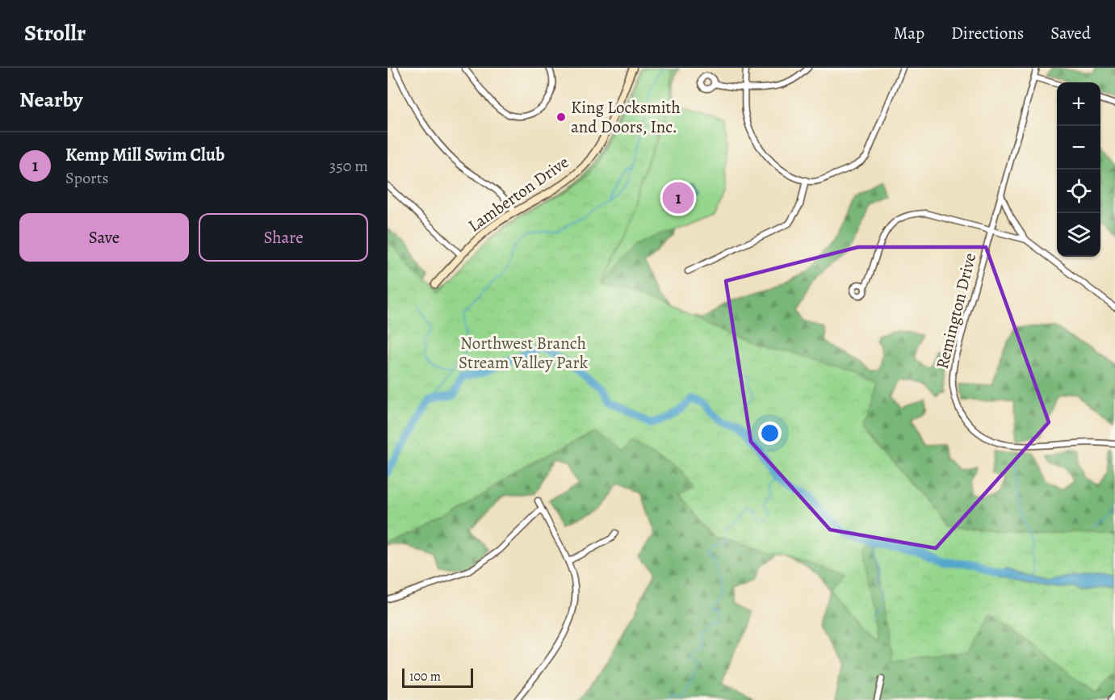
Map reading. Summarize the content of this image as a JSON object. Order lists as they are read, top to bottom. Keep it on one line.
{"streets":{"street":["Lamberton Drive","Remington Drive"]},"parks":["Northwest Branch Stream Valley Park"],"places":["King Locksmith and Doors, Inc."],"scale_bar":"100 m","page":{"header":"Strollr","nav":["Map","Directions","Saved"],"heading":"Nearby","map_buttons":["+","−"],"list":[{"mark":"1","name":"Kemp Mill Swim Club","note":"Sports","value":"350 m"}],"pins":"1","buttons":["Save","Share"],"scale":"100 m"}}
